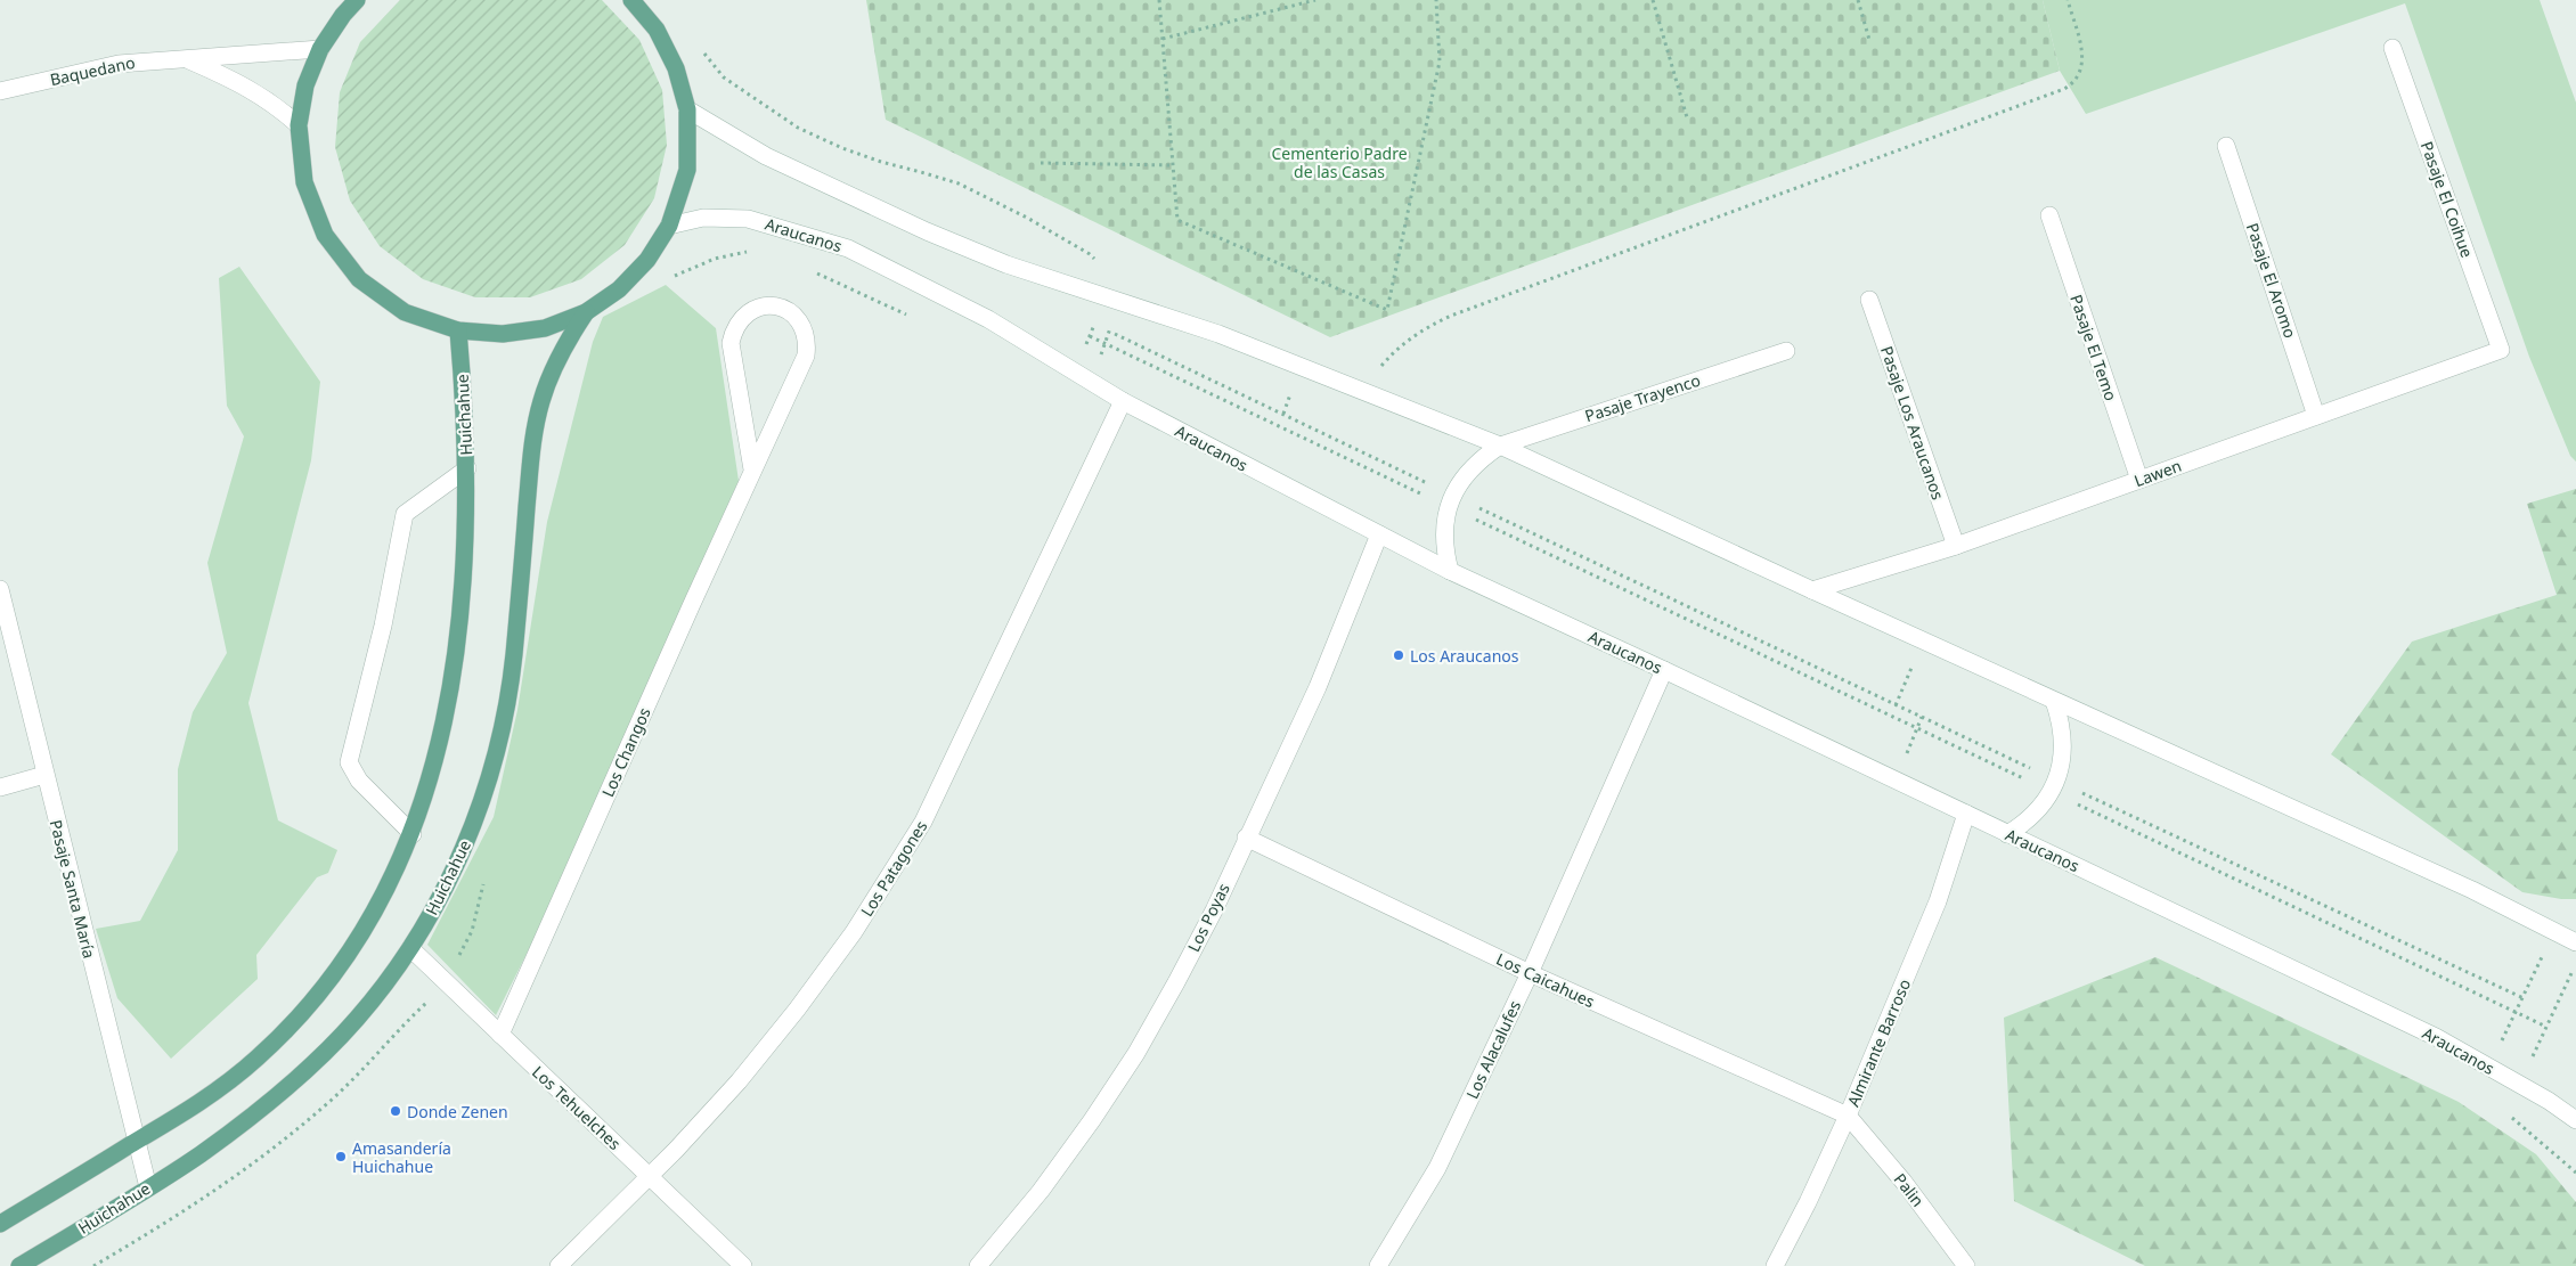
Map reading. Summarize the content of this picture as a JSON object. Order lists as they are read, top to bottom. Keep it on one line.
{"streets":{"main road":["Huichahue"],"street":["Baquedano","Pasaje El Coihue","Araucanos","Pasaje El Aromo","Pasaje El Temo","Pasaje Trayenco","Pasaje Los Araucanos","Lawen","Los Changos","Los Patagones","Pasaje Santa María","Los Poyas","Los Caicahues","Almirante Barroso","Los Alacalufes","Los Tehuelches","Palin"]},"crossings":[["Pasaje El Coihue","Lawen"],["Araucanos","Los Patagones"],["Araucanos","Los Poyas"],["Araucanos","Almirante Barroso"],["Araucanos","Los Alacalufes"],["Pasaje El Aromo","Lawen"],["Pasaje El Temo","Lawen"],["Huichahue","Pasaje Santa María"],["Huichahue","Los Tehuelches"],["Pasaje Los Araucanos","Lawen"],["Los Changos","Los Tehuelches"],["Los Patagones","Los Tehuelches"],["Los Poyas","Los Caicahues"],["Los Caicahues","Almirante Barroso"],["Los Caicahues","Los Alacalufes"],["Los Caicahues","Palin"],["Almirante Barroso","Palin"]],"parks":["Cementerio Padre de las Casas"],"places":["Los Araucanos","Donde Zenen","Amasandería Huichahue"]}
